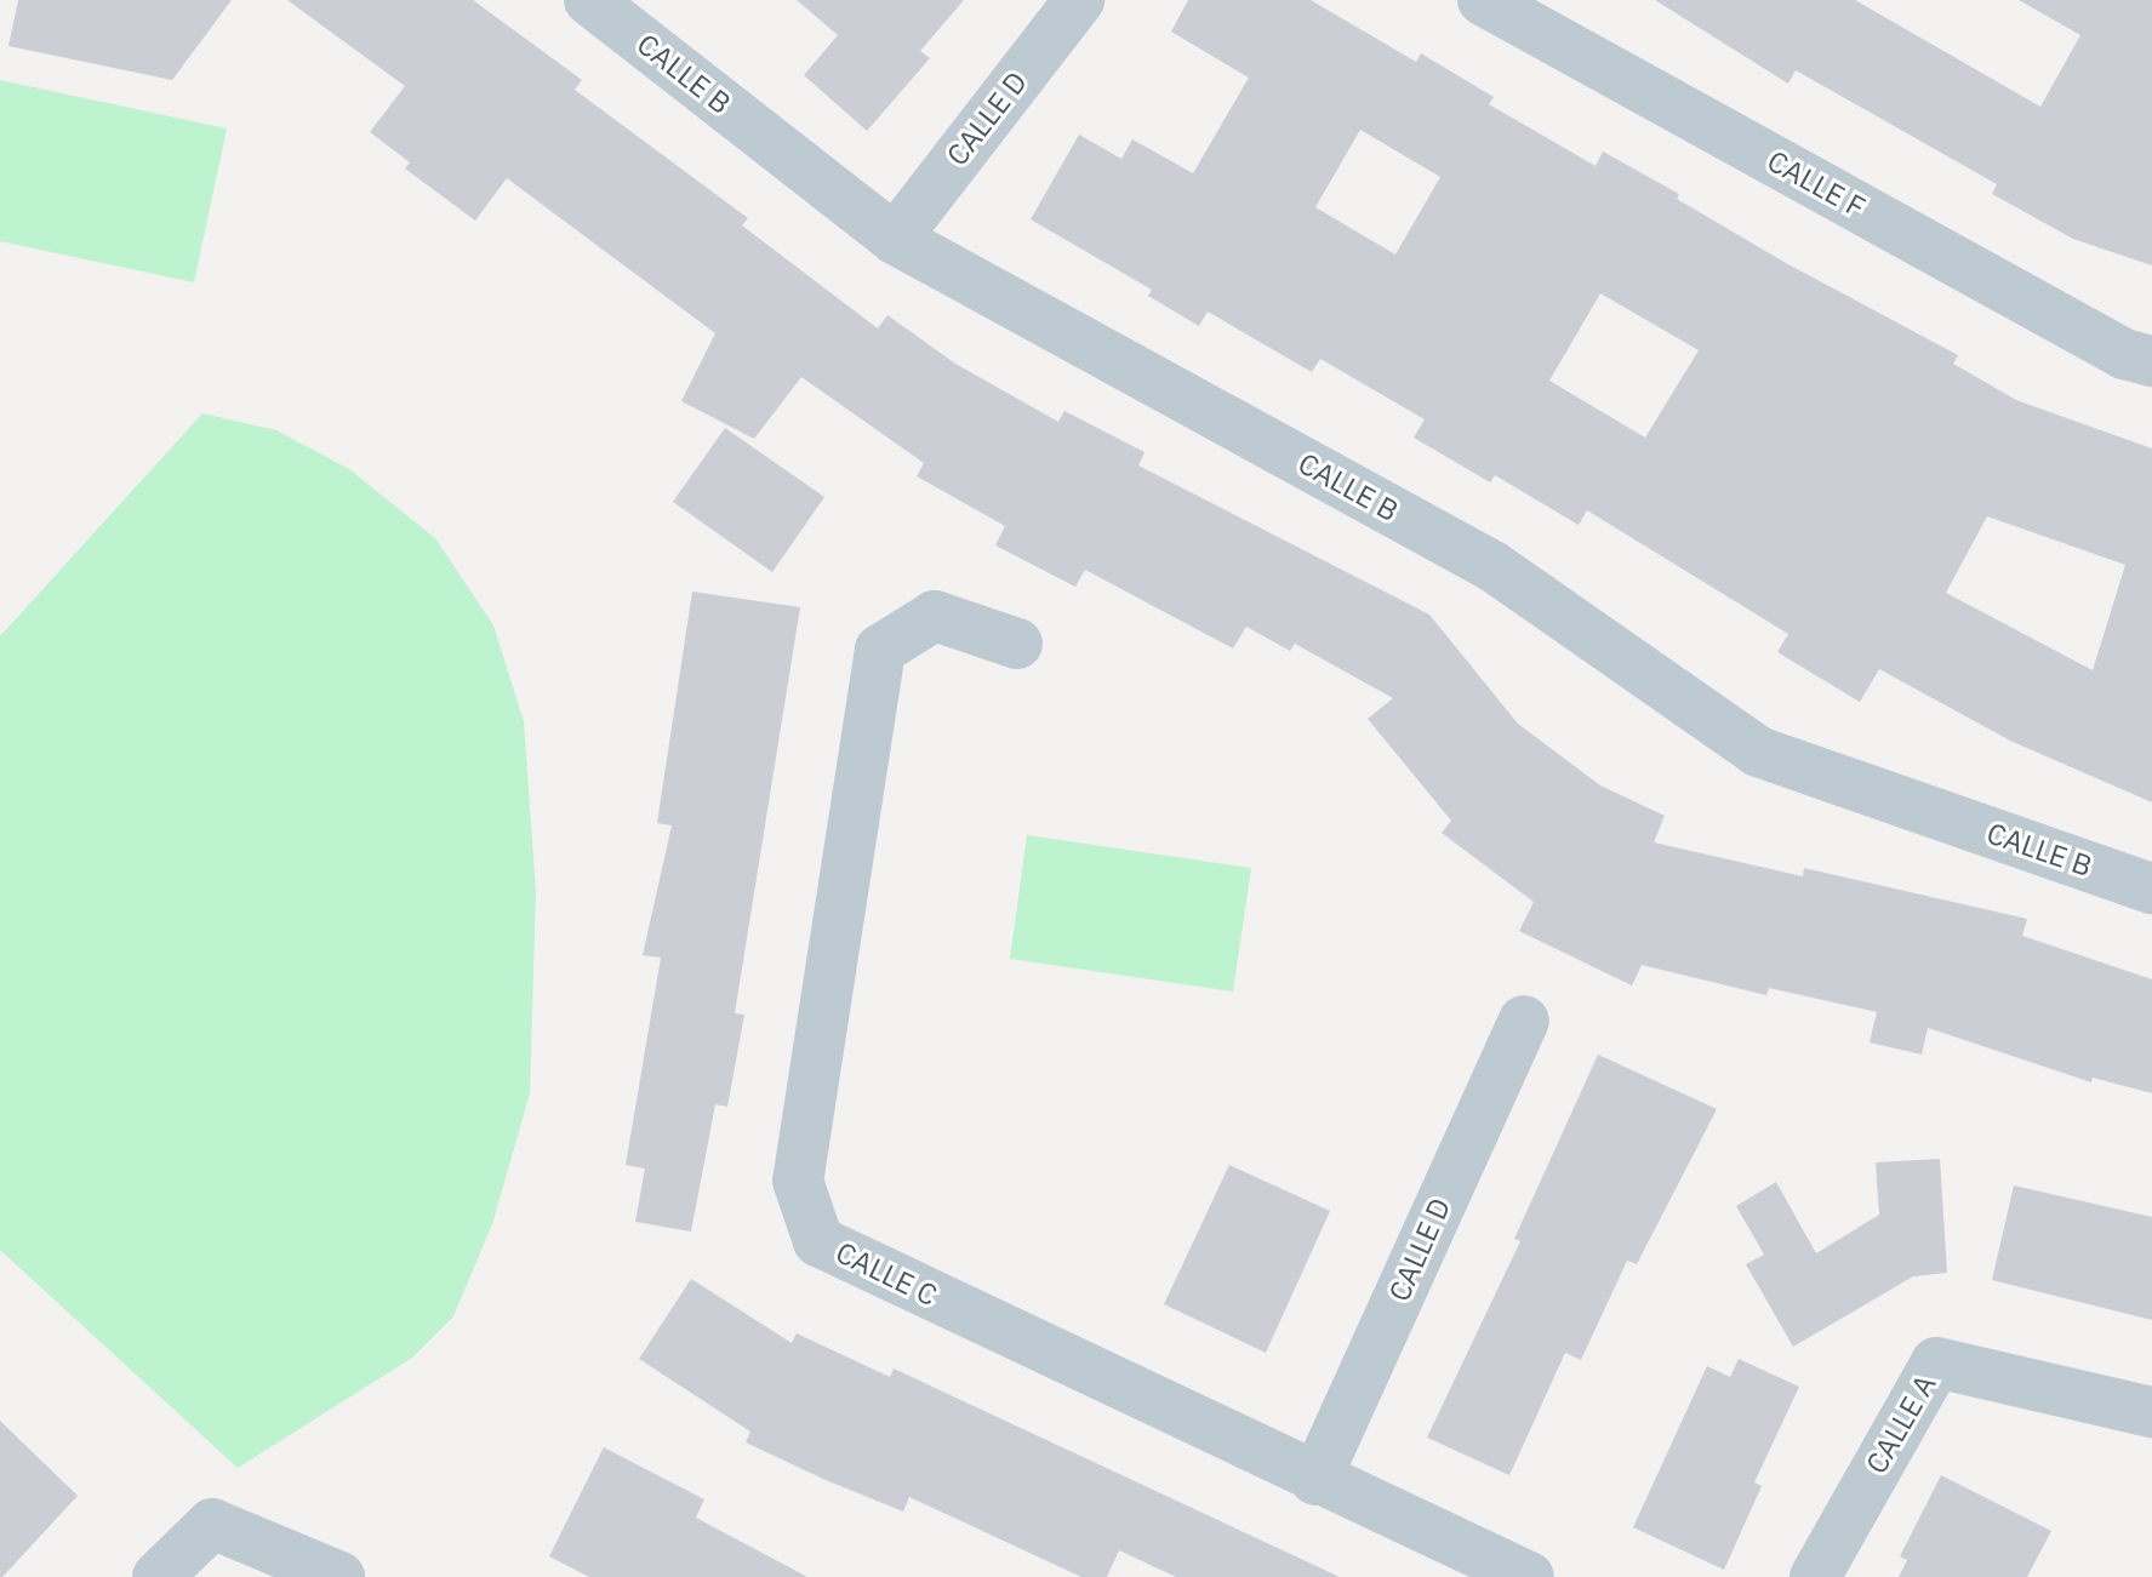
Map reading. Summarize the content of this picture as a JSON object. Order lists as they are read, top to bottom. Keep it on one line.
{"streets":{"street":["CALLE B","CALLE D","CALLE F","CALLE C","CALLE A"]},"crossings":[["CALLE B","CALLE D"],["CALLE D","CALLE C"]]}
